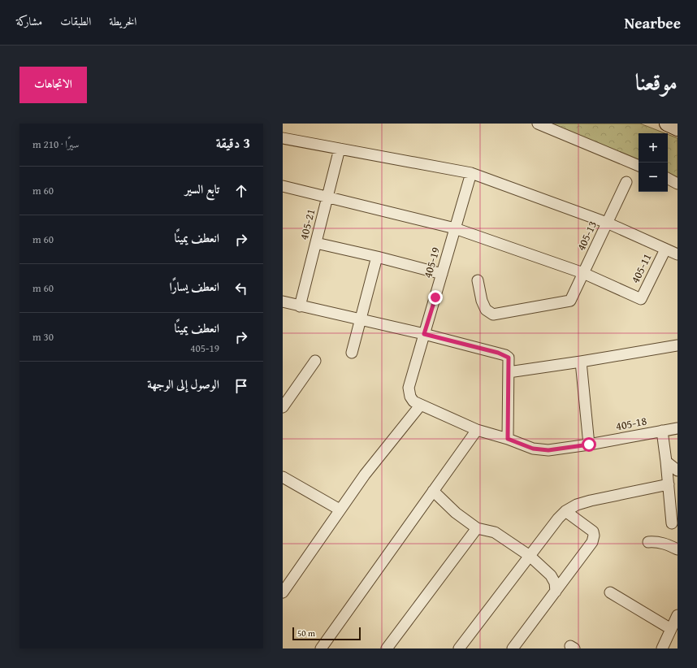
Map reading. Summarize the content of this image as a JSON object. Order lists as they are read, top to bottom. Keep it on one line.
{"streets":{"street":["405-21","405-13","405-19","405-11","405-18"]},"crossings":[["405-13","405-11"],["405-19","405-18"]],"scale_bar":"50 m","page":{"header":"Nearbee","nav":["الخريطة","الطبقات","مشاركة"],"title":"موقعنا","buttons":"الاتجاهات","heading":["3 دقيقة","سيرًا · 210 m"],"map_buttons":["+","−"],"list":[["تابع السير","60 m"],["انعطف يمينًا","60 m"],["انعطف يسارًا","60 m"],["انعطف يمينًا","405-19","30 m"],"الوصول إلى الوجهة"],"scale":"50 m"}}
